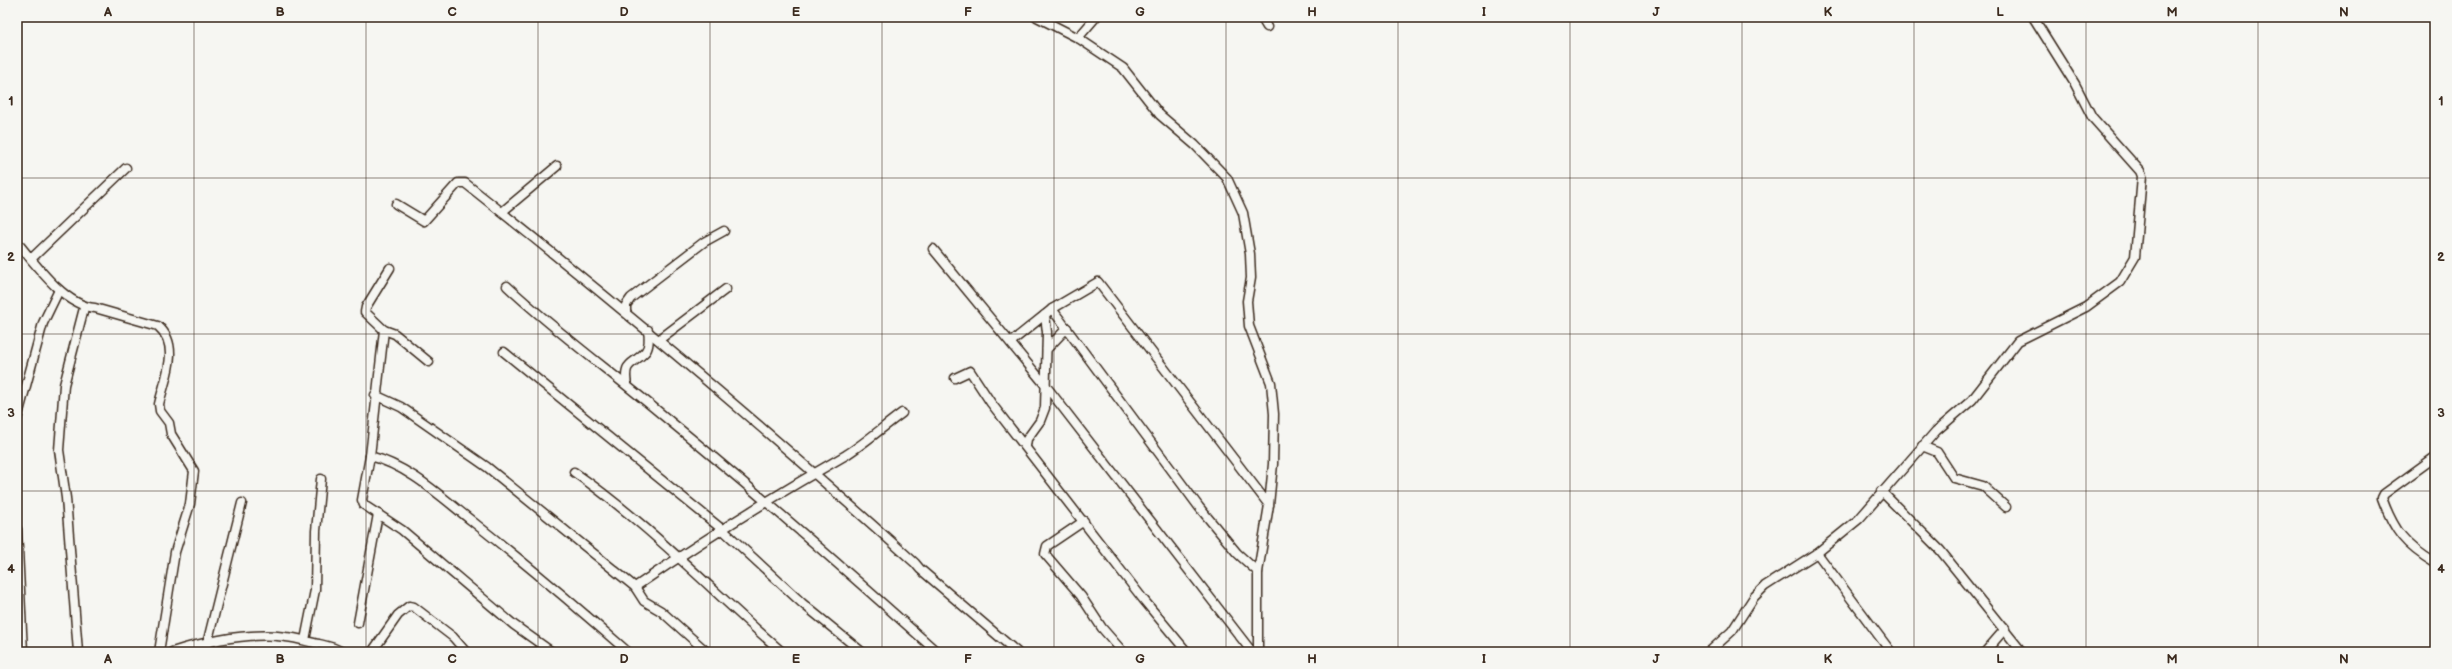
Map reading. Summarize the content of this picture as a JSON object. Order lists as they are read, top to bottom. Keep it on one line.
{"grid":{"columns":["A","B","C","D","E","F","G","H","I","J","K","L","M","N"],"rows":["1","2","3","4"]}}
